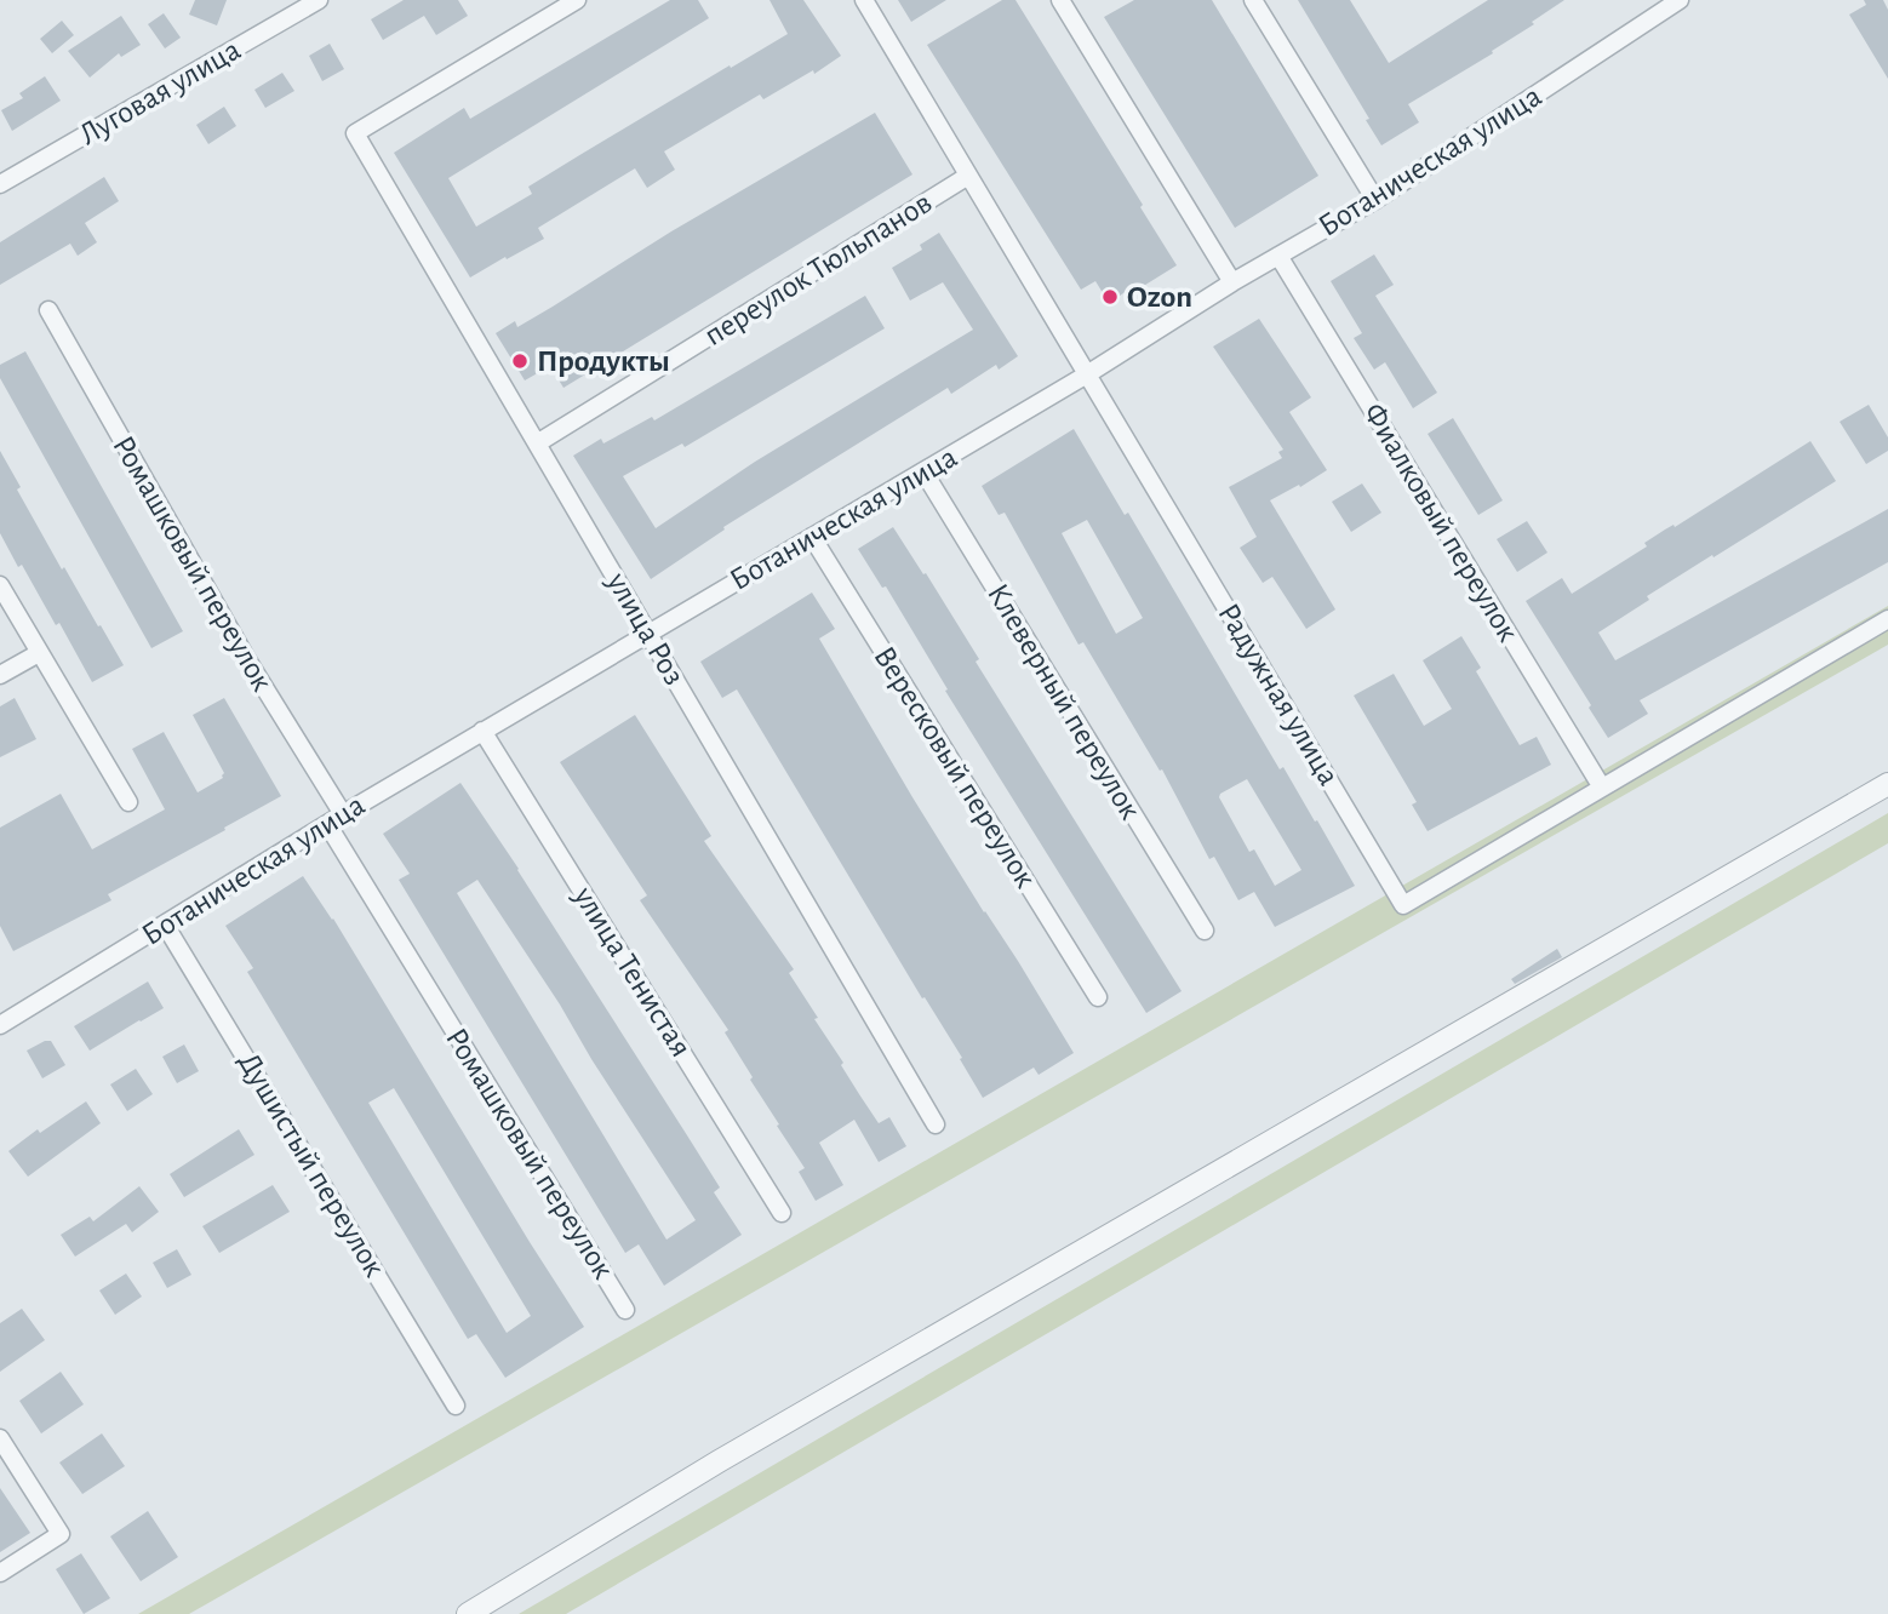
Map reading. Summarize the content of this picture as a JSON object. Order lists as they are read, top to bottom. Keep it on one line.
{"streets":{"street":["Луговая улица","Ботаническая улица","переулок Тюльпанов","Фиалковый переулок","Ромашковый переулок","улица Роз","Радужная улица","Клеверный переулок","Вересковый переулок","улица Тенистая","Душистый переулок"]},"crossings":[["Ботаническая улица","Фиалковый переулок"],["Ботаническая улица","Ромашковый переулок"],["Ботаническая улица","улица Роз"],["Ботаническая улица","Радужная улица"],["Ботаническая улица","Клеверный переулок"],["Ботаническая улица","Вересковый переулок"],["Ботаническая улица","улица Тенистая"],["Ботаническая улица","Душистый переулок"],["переулок Тюльпанов","улица Роз"],["переулок Тюльпанов","Радужная улица"],["Фиалковый переулок","Радужная улица"]],"places":["Ozon","Продукты"]}
